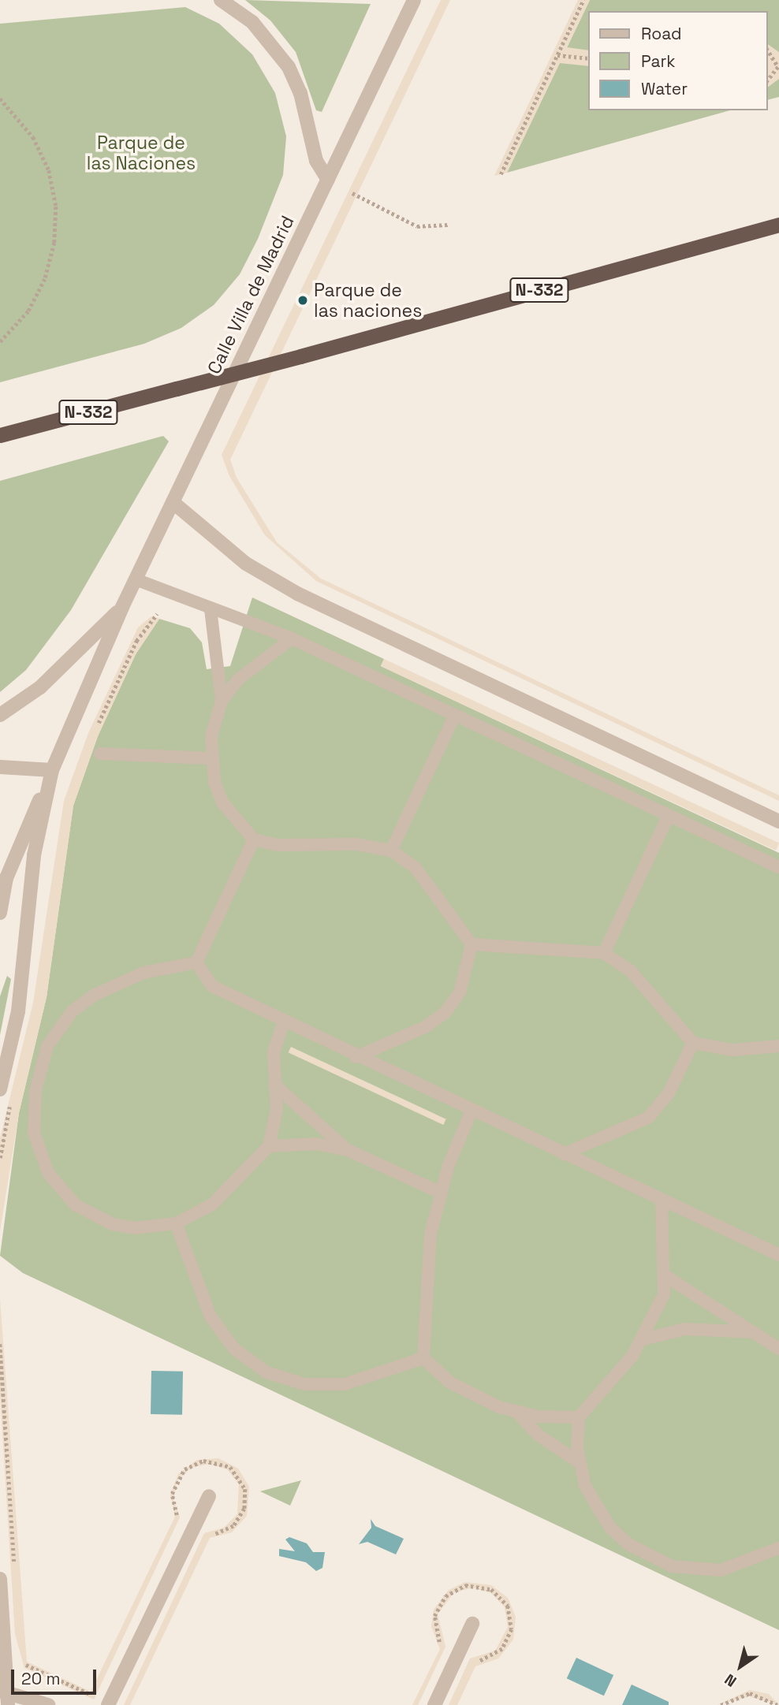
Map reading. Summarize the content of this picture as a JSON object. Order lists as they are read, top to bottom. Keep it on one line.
{"streets":{"highway":["N-332"],"street":["Calle Villa de Madrid"]},"parks":["Parque de las Naciones"],"places":["Parque de las naciones"],"legend":["Road","Park","Water"],"scale_bar":"20 m","north":"bottom left"}
